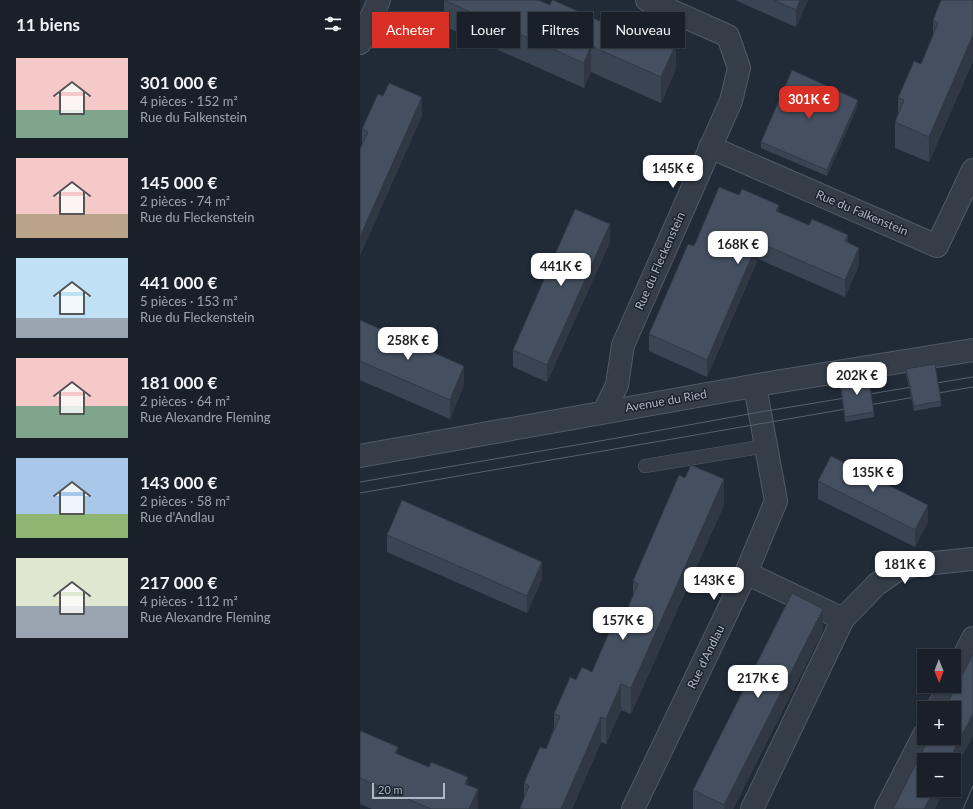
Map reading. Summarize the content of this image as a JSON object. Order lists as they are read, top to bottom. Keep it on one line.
{"streets":{"street":["Rue du Falkenstein","Rue du Fleckenstein","Avenue du Ried","Rue d'Andlau"]},"crossings":[["Rue du Falkenstein","Rue du Fleckenstein"],["Rue du Fleckenstein","Avenue du Ried"],["Avenue du Ried","Rue d'Andlau"]],"scale_bar":"20 m","north":"bottom","page":{"heading":"11 biens","chip":["Acheter","Louer","Filtres","Nouveau"],"list":[{"name":"301 000 €","note":"4 pièces · 152 m² · Rue du Falkenstein"},{"name":"145 000 €","note":"2 pièces · 74 m² · Rue du Fleckenstein"},{"name":"441 000 €","note":"5 pièces · 153 m² · Rue du Fleckenstein"},{"name":"181 000 €","note":"2 pièces · 64 m² · Rue Alexandre Fleming"},{"name":"143 000 €","note":"2 pièces · 58 m² · Rue d'Andlau"},{"name":"217 000 €","note":"4 pièces · 112 m² · Rue Alexandre Fleming"}],"price":["301K €","145K €","168K €","441K €","258K €","202K €","135K €","181K €","143K €","157K €","217K €"],"map_buttons":["+","−"],"scale":"20 m"}}
